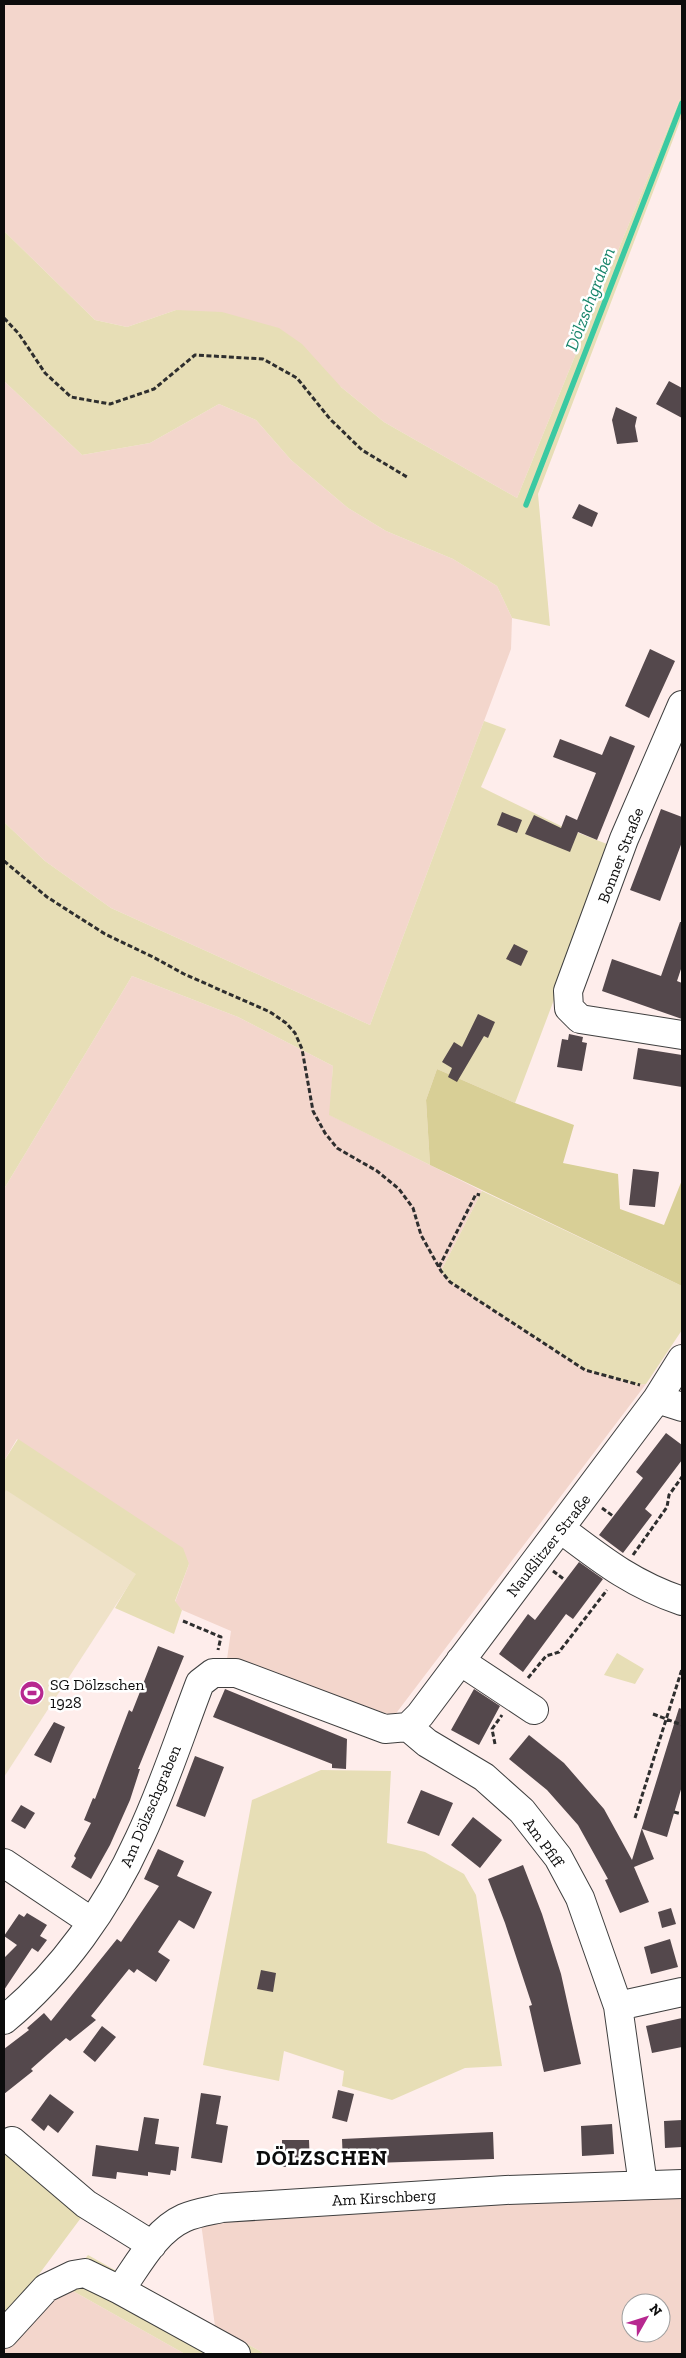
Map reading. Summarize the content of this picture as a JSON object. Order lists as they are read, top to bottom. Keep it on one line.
{"streets":{"street":["Bonner Straße","Naußlitzer Straße","Am Dölzschgraben","Am Pfiff","Am Kirschberg"]},"crossings":[["Naußlitzer Straße","Am Pfiff"],["Am Pfiff","Am Kirschberg"]],"districts":["DÖLZSCHEN"],"water":["Dölzschgraben"],"places":{"sports":["SG Dölzschen 1928"]},"north":"top right"}
